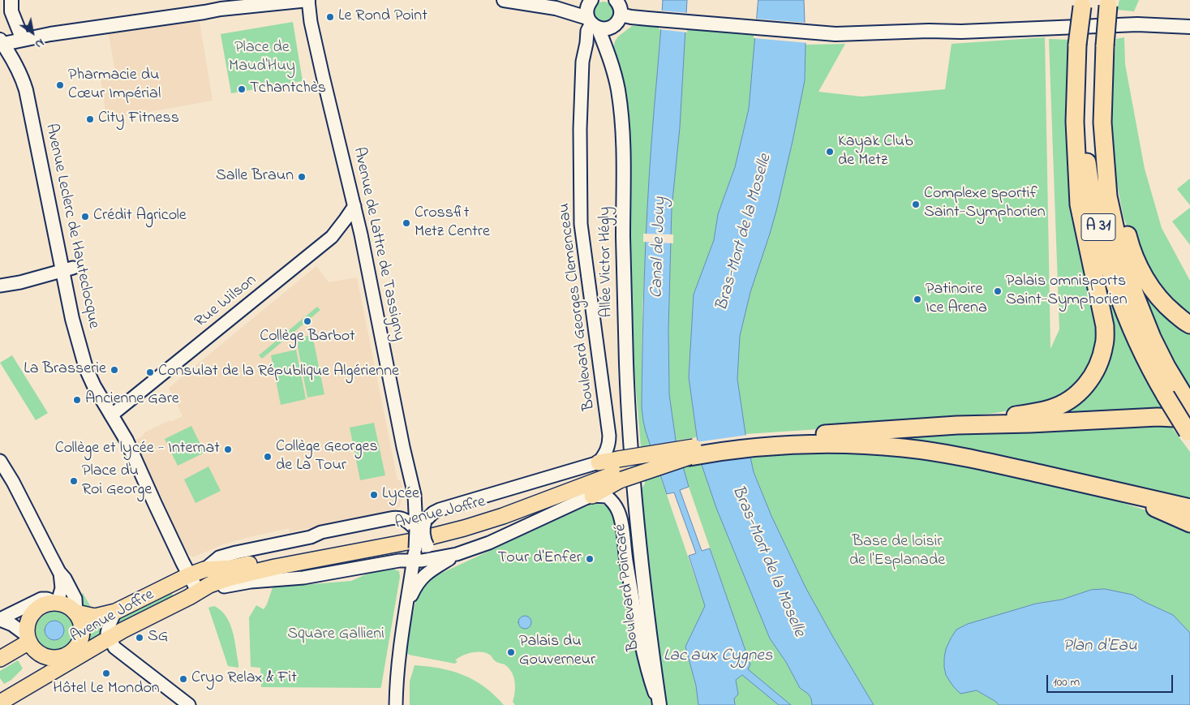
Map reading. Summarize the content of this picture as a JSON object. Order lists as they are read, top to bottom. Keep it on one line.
{"streets":{"highway":["A 31"],"main road":["Avenue Leclerc de Hauteclocque","Allée Victor Hégly","Avenue Joffre","Boulevard Poincaré"],"street":["Avenue de Lattre de Tassigny","Rue Wilson","Boulevard Georges Clemenceau"]},"crossings":[["Avenue Leclerc de Hauteclocque","Rue Wilson"],["Avenue Leclerc de Hauteclocque","Avenue Joffre"],["Avenue de Lattre de Tassigny","Rue Wilson"],["Avenue de Lattre de Tassigny","Avenue Joffre"],["Allée Victor Hégly","Boulevard Georges Clemenceau"],["Allée Victor Hégly","Avenue Joffre"],["Allée Victor Hégly","Boulevard Poincaré"],["Boulevard Georges Clemenceau","Avenue Joffre"],["Avenue Joffre","Boulevard Poincaré"]],"water":["Bras-Mort de la Moselle","Canal de Jouy","Plan d'Eau","Lac aux Cygnes"],"parks":["Place de Maud'Huy","Base de loisir de l'Esplanade","Square Gallieni"],"places":["Le Rond Point","Pharmacie du Cœur Impérial","Tchantchès","City Fitness","Kayak Club de Metz","Salle Braun","Complexe sportif Saint-Symphorien","Crédit Agricole","Crossfit Metz Centre","Palais omnisports Saint-Symphorien","Patinoire Ice Arena","Collège Barbot","La Brasserie","Consulat de la République Algérienne","Ancienne Gare","Collège et lycée - Internat","Collège Georges de La Tour","Place du Roi George","Lycée","Tour d'Enfer","SG","Palais du Gouverneur","Hôtel Le Mondon","Cryo Relax & Fit"],"scale_bar":"100 m","north":"bottom right"}
